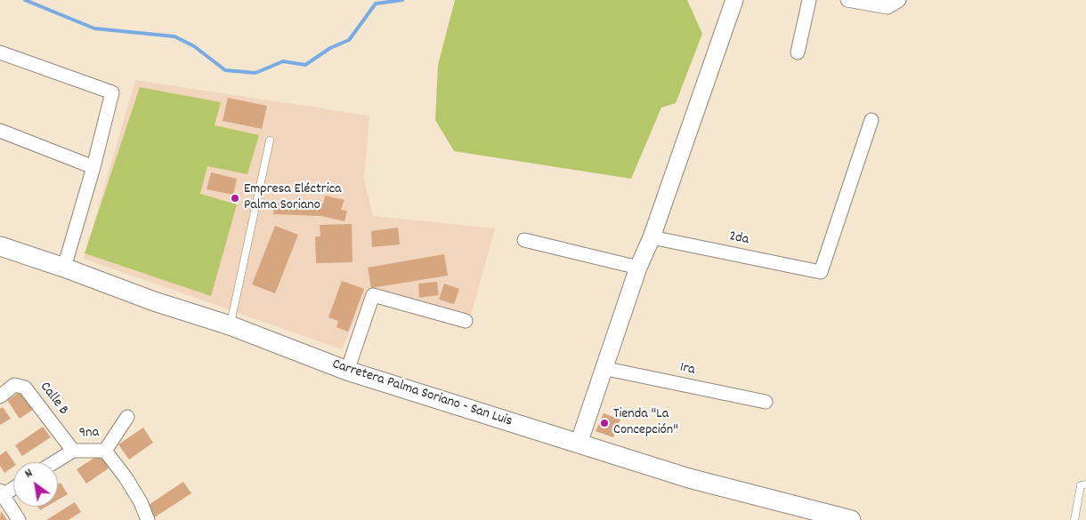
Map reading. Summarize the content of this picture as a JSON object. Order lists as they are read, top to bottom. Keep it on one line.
{"streets":{"main road":["Carretera Palma Soriano - San Luis"],"street":["2da","1ra","Calle B","9na"]},"crossings":[["Calle B","9na"]],"places":["Empresa Eléctrica Palma Soriano","Tienda \"La Concepción\""],"north":"top left"}
